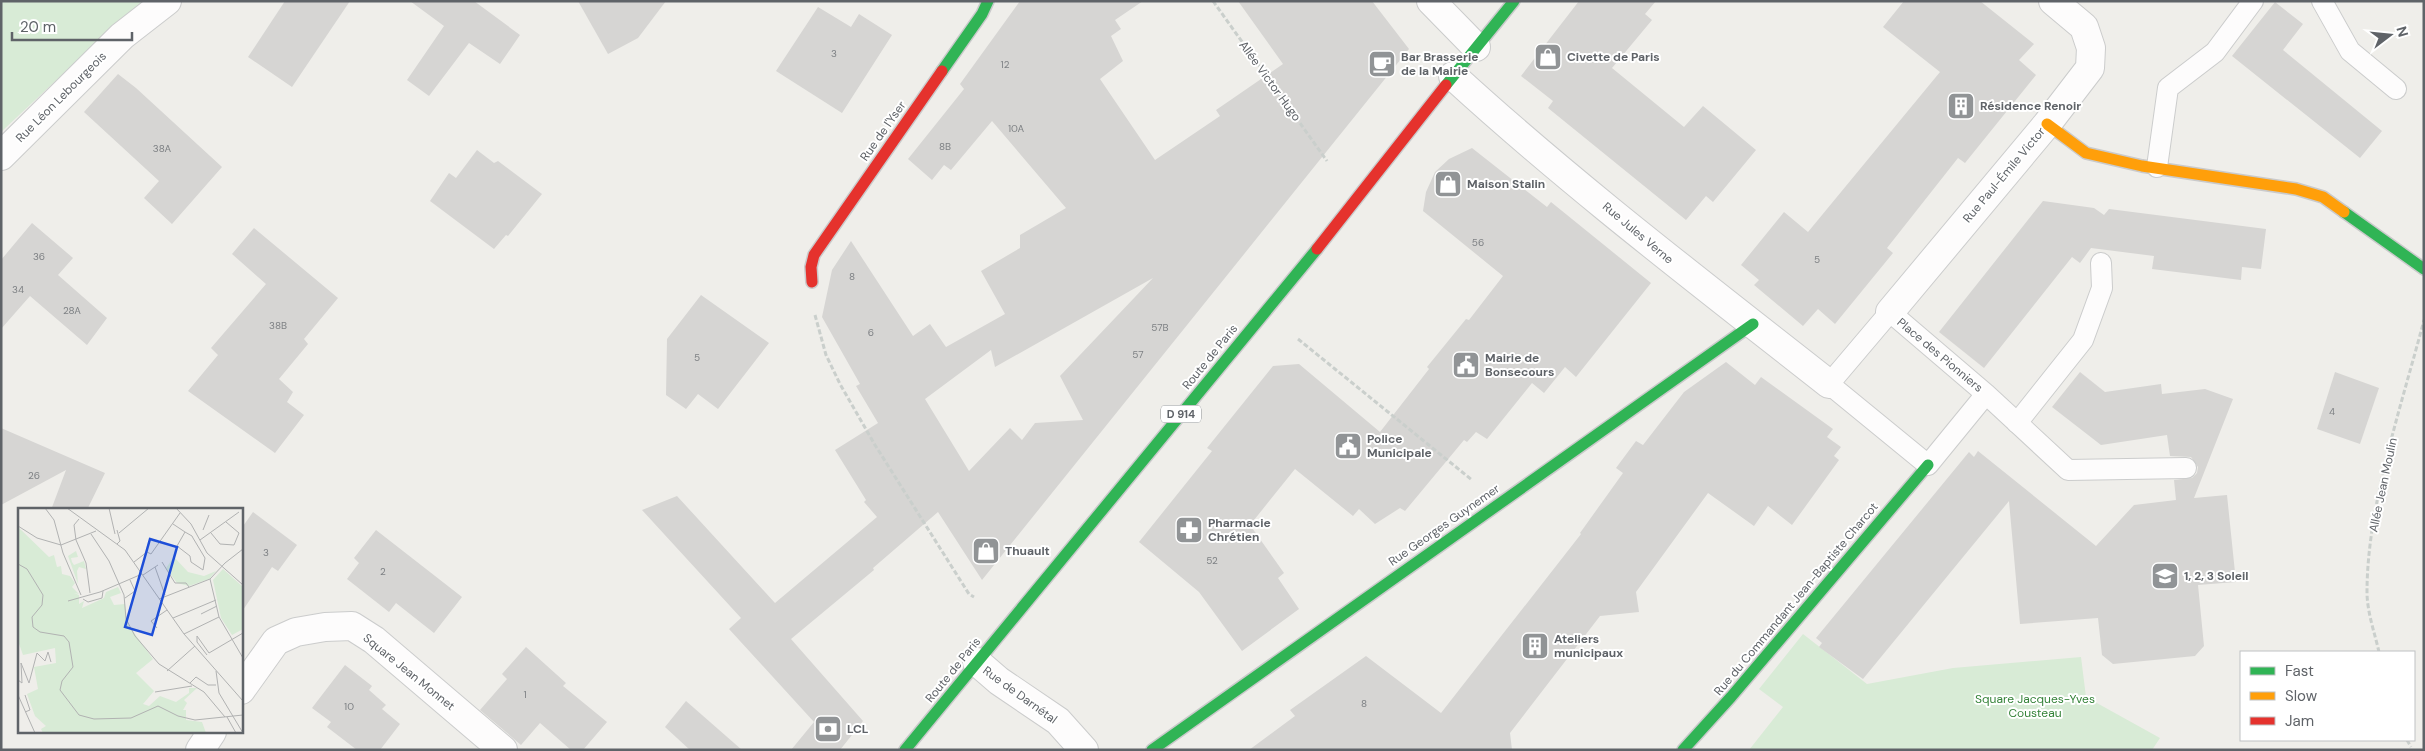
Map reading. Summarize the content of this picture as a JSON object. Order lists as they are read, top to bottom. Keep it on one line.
{"streets":{"street":["Rue Léon Lebourgeois","Rue de l'Yser","Rue Paul-Émile Victor","Rue Jules Verne","Route de Paris","D 914","Rue Georges Guynemer","Rue du Commandant Jean-Baptiste Charcot","Square Jean Monnet","Rue de Darnétal"],"lane":["Place des Pionniers"],"path":["Allée Victor Hugo","Allée Jean Moulin"]},"crossings":[["Rue Paul-Émile Victor","Place des Pionniers"],["Rue Jules Verne","Place des Pionniers"],["Rue Jules Verne","Route de Paris"],["Rue Jules Verne","Rue Georges Guynemer"],["Place des Pionniers","Rue du Commandant Jean-Baptiste Charcot"],["Route de Paris","Rue de Darnétal"]],"parks":["Square Jacques-Yves Cousteau"],"places":{"shop":["Civette de Paris","Maison Stalin","Thuault"],"cafe":["Bar Brasserie de la Mairie"],"building":["Résidence Renoir","Ateliers municipaux"],"public building":["Mairie de Bonsecours","Police Municipale"],"pharmacy":["Pharmacie Chrétien"],"school or university":["1, 2, 3 Soleil"],"bank":["LCL"]},"house_numbers":["3","12","10A","8B","38A","56","36","5","8","34","28A","38B","57B","6","57","5","4","26","3","52","2","1","8","10"],"legend":["Fast","Slow","Jam"],"scale_bar":"20 m","north":"right"}
